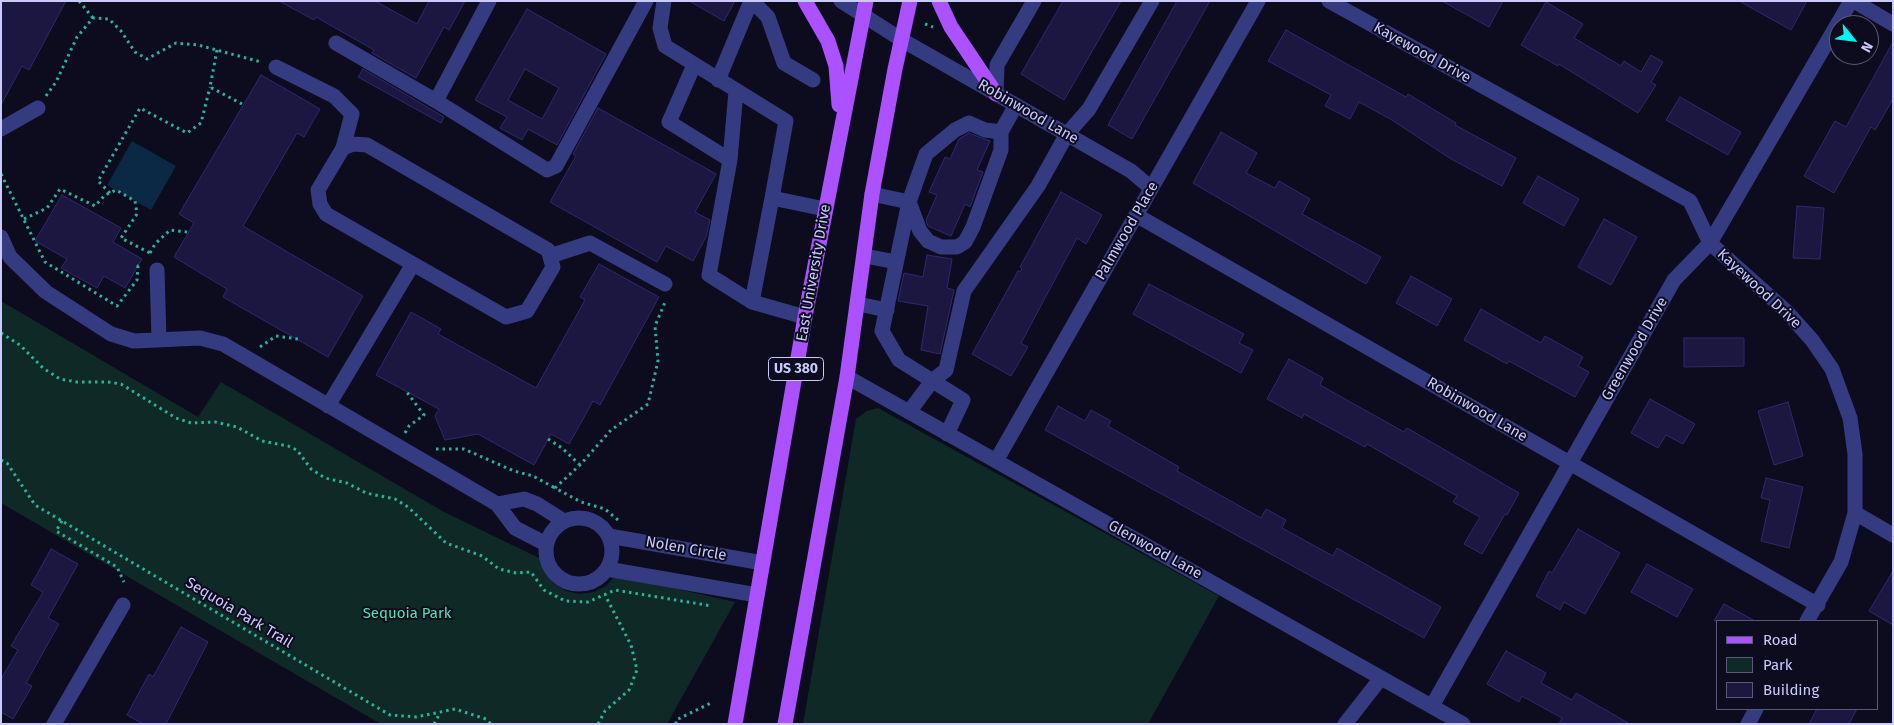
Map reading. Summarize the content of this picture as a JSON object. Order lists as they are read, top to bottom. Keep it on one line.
{"streets":{"main road":["East University Drive","US 380"],"street":["Kayewood Drive","Robinwood Lane","Palmwood Place","Greenwood Drive","Nolen Circle","Glenwood Lane"],"path":["Sequoia Park Trail"]},"crossings":[["Kayewood Drive","Robinwood Lane"],["Kayewood Drive","Greenwood Drive"],["Robinwood Lane","Palmwood Place"],["Robinwood Lane","East University Drive"],["Robinwood Lane","Greenwood Drive"],["Robinwood Lane","US 380"],["Palmwood Place","Glenwood Lane"],["East University Drive","Nolen Circle"],["Greenwood Drive","Glenwood Lane"],["US 380","Glenwood Lane"]],"parks":["Sequoia Park"],"legend":["Road","Park","Building"],"north":"bottom right"}
